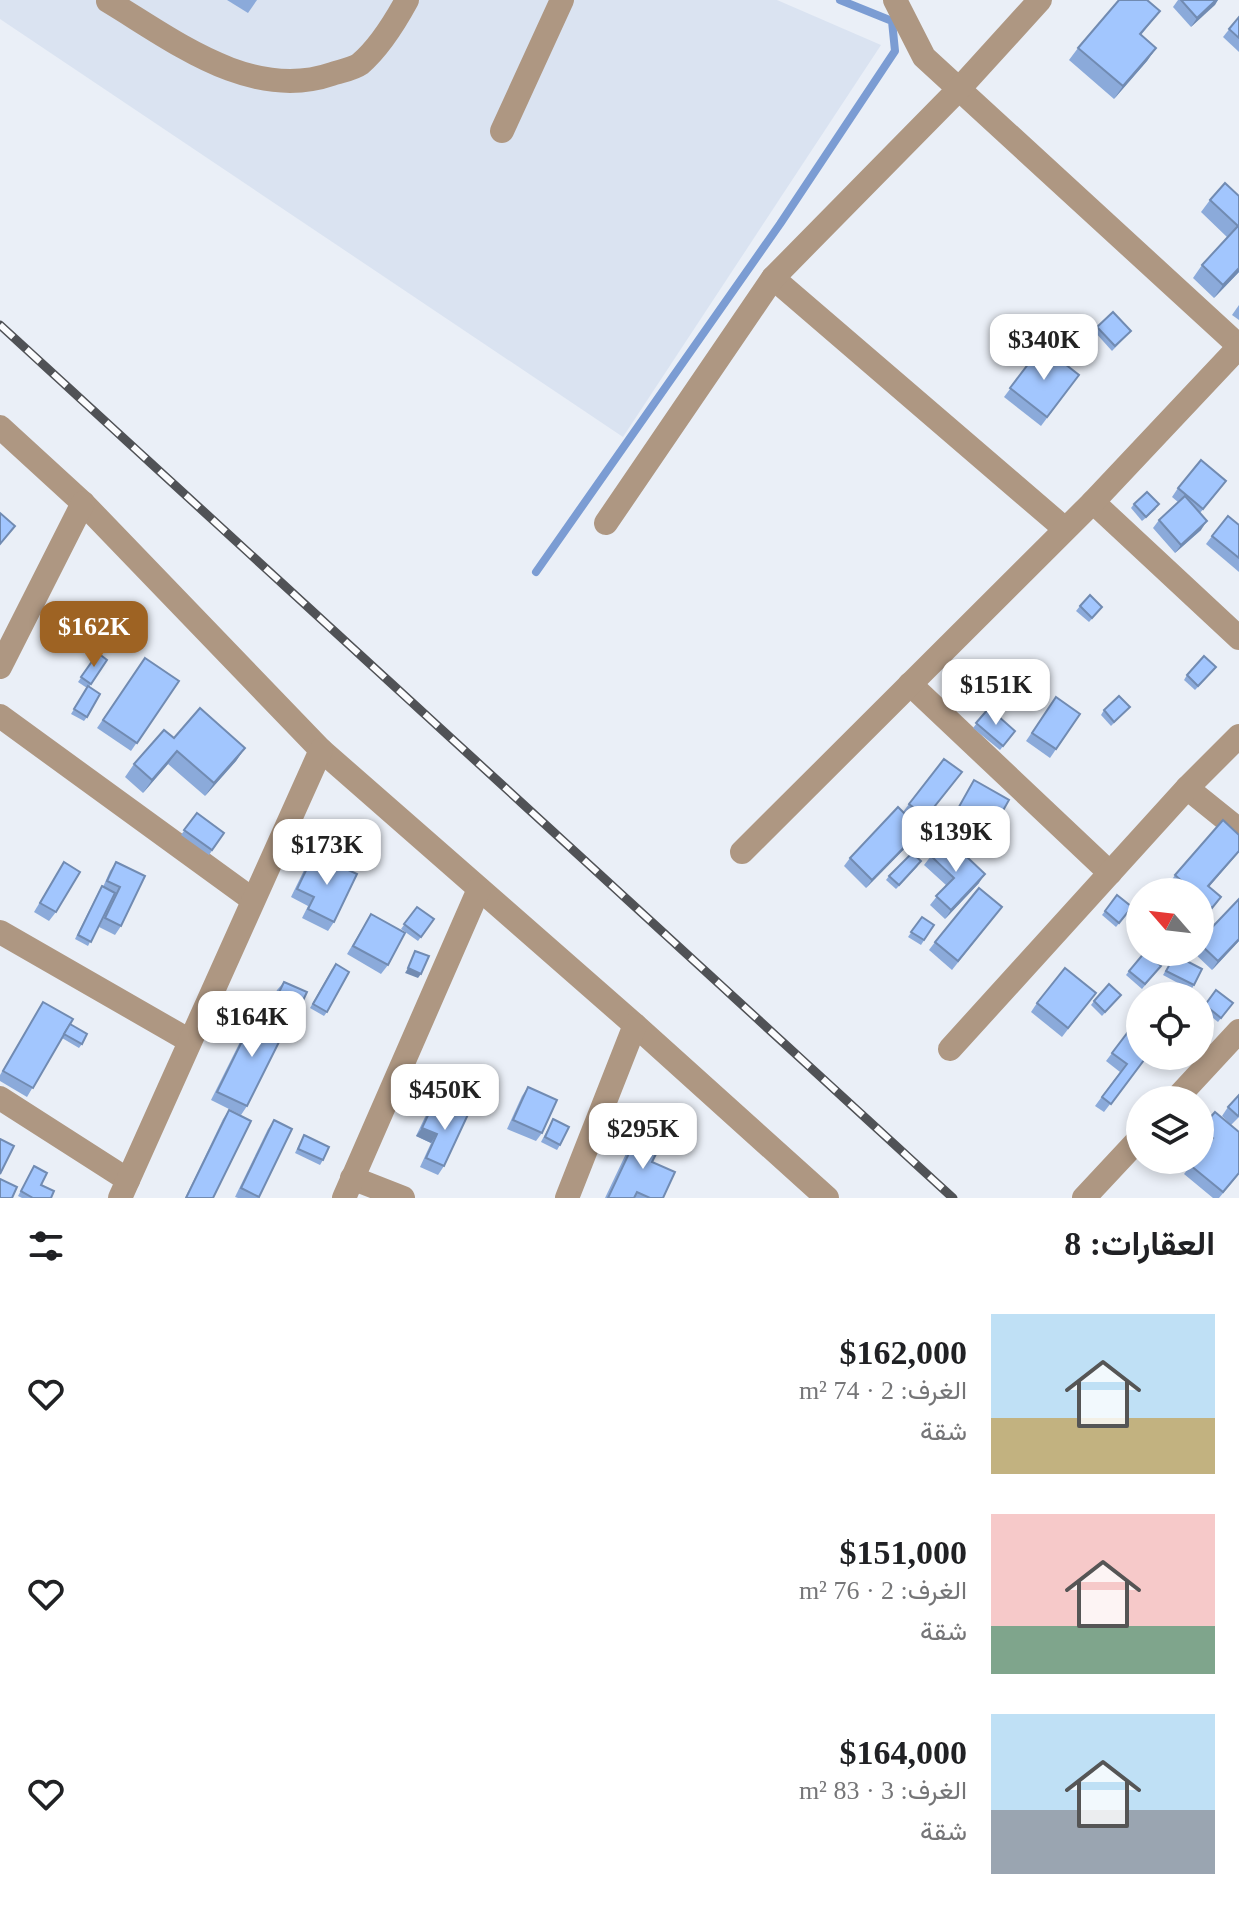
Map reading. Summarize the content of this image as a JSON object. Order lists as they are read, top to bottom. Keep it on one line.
{"north":"top left","page":{"price":["$340K","$162K","$151K","$139K","$173K","$164K","$450K","$295K"],"heading":"العقارات: 8","list":[{"name":"$162,000","note":"الغرف: 2 · 74 m² · شقة"},{"name":"$151,000","note":"الغرف: 2 · 76 m² · شقة"},{"name":"$164,000","note":"الغرف: 3 · 83 m² · شقة"}]}}
